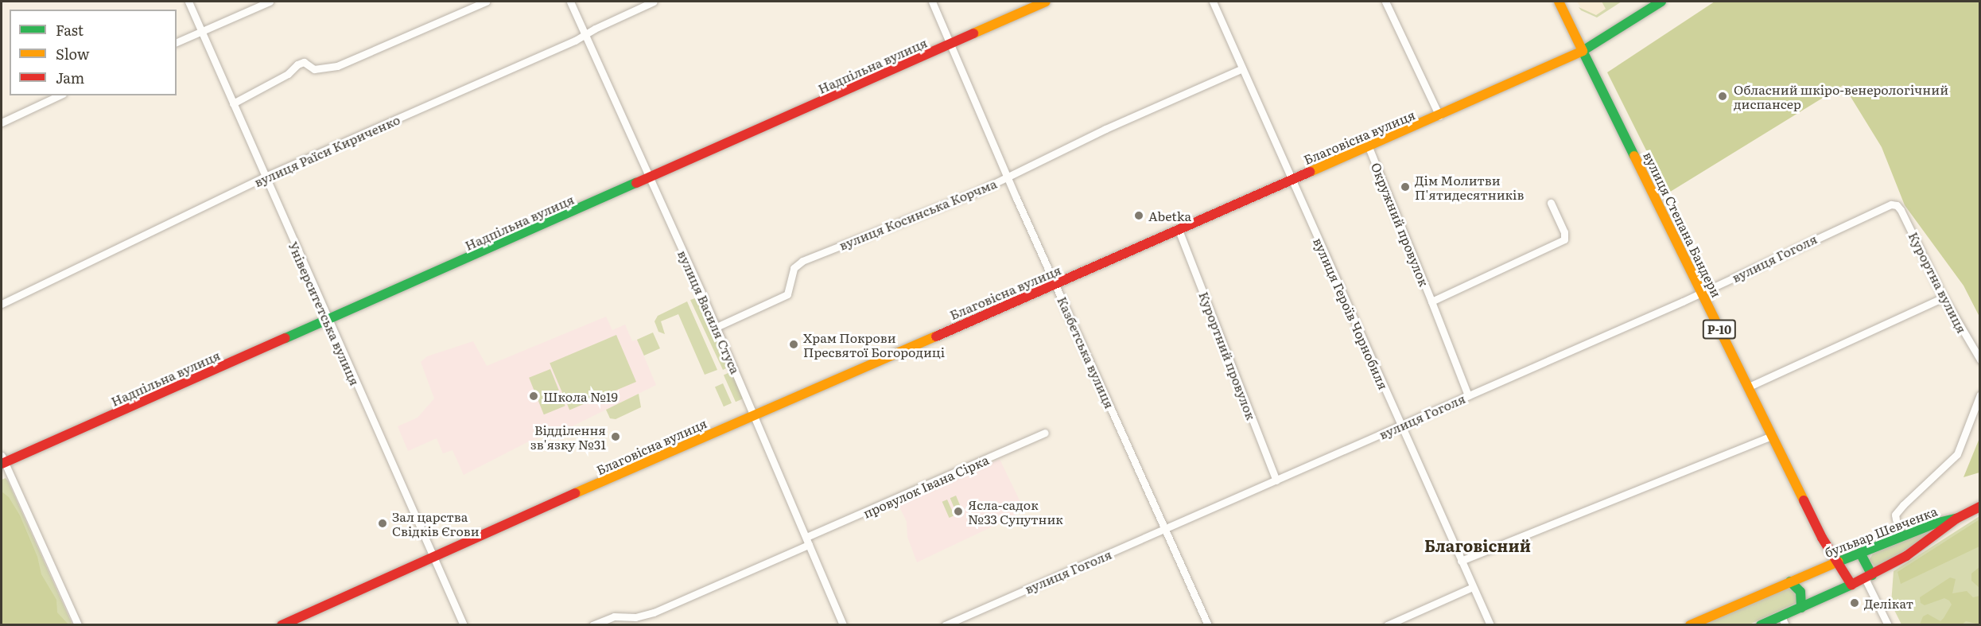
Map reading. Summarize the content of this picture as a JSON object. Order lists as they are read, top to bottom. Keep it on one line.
{"streets":{"main road":["Надпільна вулиця","Благовісна вулиця","вулиця Степана Бандери","Р-10","бульвар Шевченка"],"street":["вулиця Раїси Кириченко","вулиця Косинська Корчма","Окружний провулок","вулиця Гоголя","Курортна вулиця","вулиця Василя Стуса","Університетська вулиця","вулиця Героїв Чорнобиля","Казбетська вулиця","Курортний провулок","провулок Івана Сірка"]},"crossings":[["Надпільна вулиця","вулиця Василя Стуса"],["Надпільна вулиця","Університетська вулиця"],["Надпільна вулиця","Казбетська вулиця"],["Благовісна вулиця","Окружний провулок"],["Благовісна вулиця","вулиця Степана Бандери"],["Благовісна вулиця","вулиця Василя Стуса"],["Благовісна вулиця","Університетська вулиця"],["Благовісна вулиця","вулиця Героїв Чорнобиля"],["Благовісна вулиця","Казбетська вулиця"],["Благовісна вулиця","Курортний провулок"],["вулиця Раїси Кириченко","вулиця Василя Стуса"],["вулиця Раїси Кириченко","Університетська вулиця"],["вулиця Косинська Корчма","вулиця Василя Стуса"],["вулиця Косинська Корчма","вулиця Героїв Чорнобиля"],["вулиця Косинська Корчма","Казбетська вулиця"],["Окружний провулок","вулиця Гоголя"],["вулиця Степана Бандери","вулиця Гоголя"],["вулиця Степана Бандери","бульвар Шевченка"],["вулиця Гоголя","Курортна вулиця"],["вулиця Гоголя","вулиця Героїв Чорнобиля"],["вулиця Гоголя","Казбетська вулиця"],["вулиця Гоголя","Курортний провулок"],["вулиця Василя Стуса","провулок Івана Сірка"]],"districts":["Благовісний"],"places":["Обласний шкіро-венерологічний диспансер","Дім Молитви П'ятидесятників","Abetka","Храм Покрови Пресвятої Богородиці","Школа №19","Відділення зв'язку №31","Ясла-садок №33 Супутник","Зал царства Свідків Єгови","Делікат"],"legend":["Fast","Slow","Jam"]}
